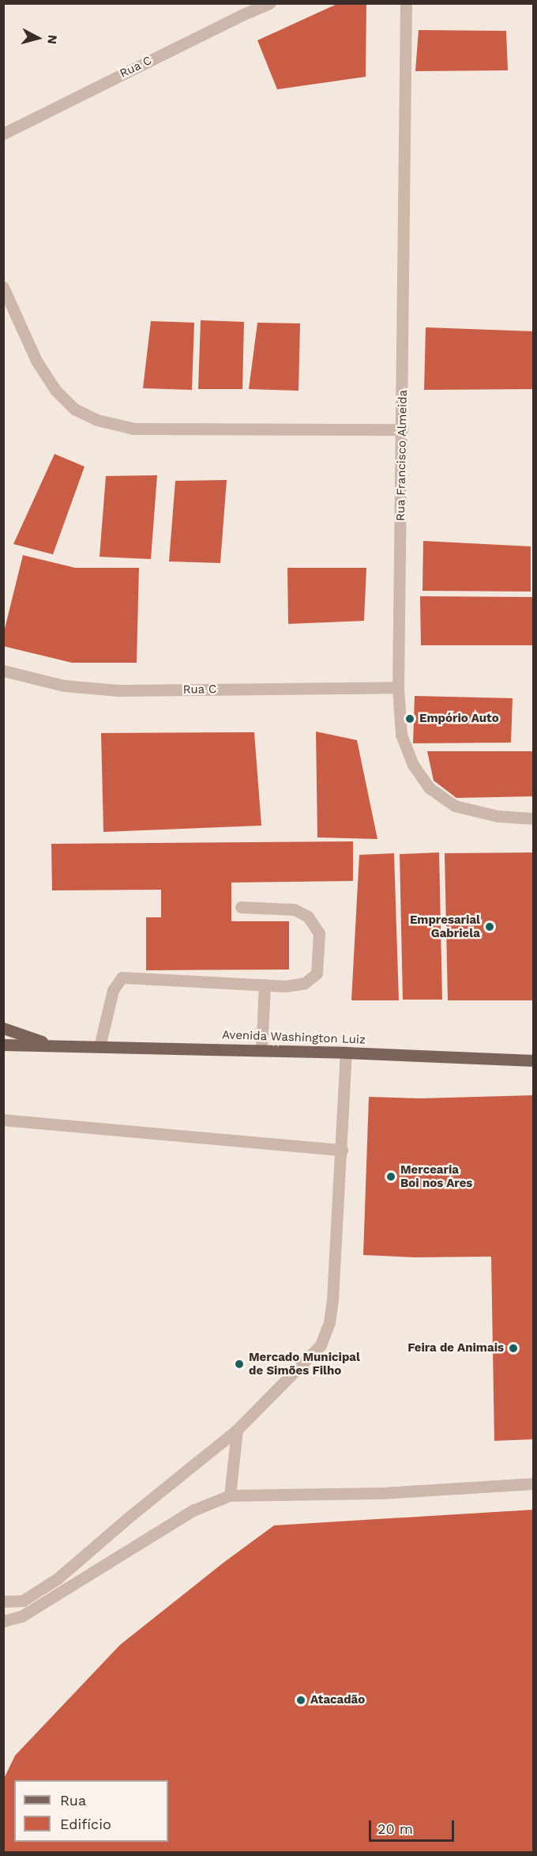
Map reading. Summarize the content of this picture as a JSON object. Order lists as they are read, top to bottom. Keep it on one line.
{"streets":{"main road":["Avenida Washington Luiz"],"street":["Rua C","Rua Francisco Almeida"]},"crossings":[["Rua C","Rua Francisco Almeida"]],"places":["Empório Auto","Empresarial Gabriela","Mercearia Boi nos Ares","Feira de Animais","Mercado Municipal de Simões Filho","Atacadão"],"legend":["Rua","Edifício"],"scale_bar":"20 m","north":"right"}
